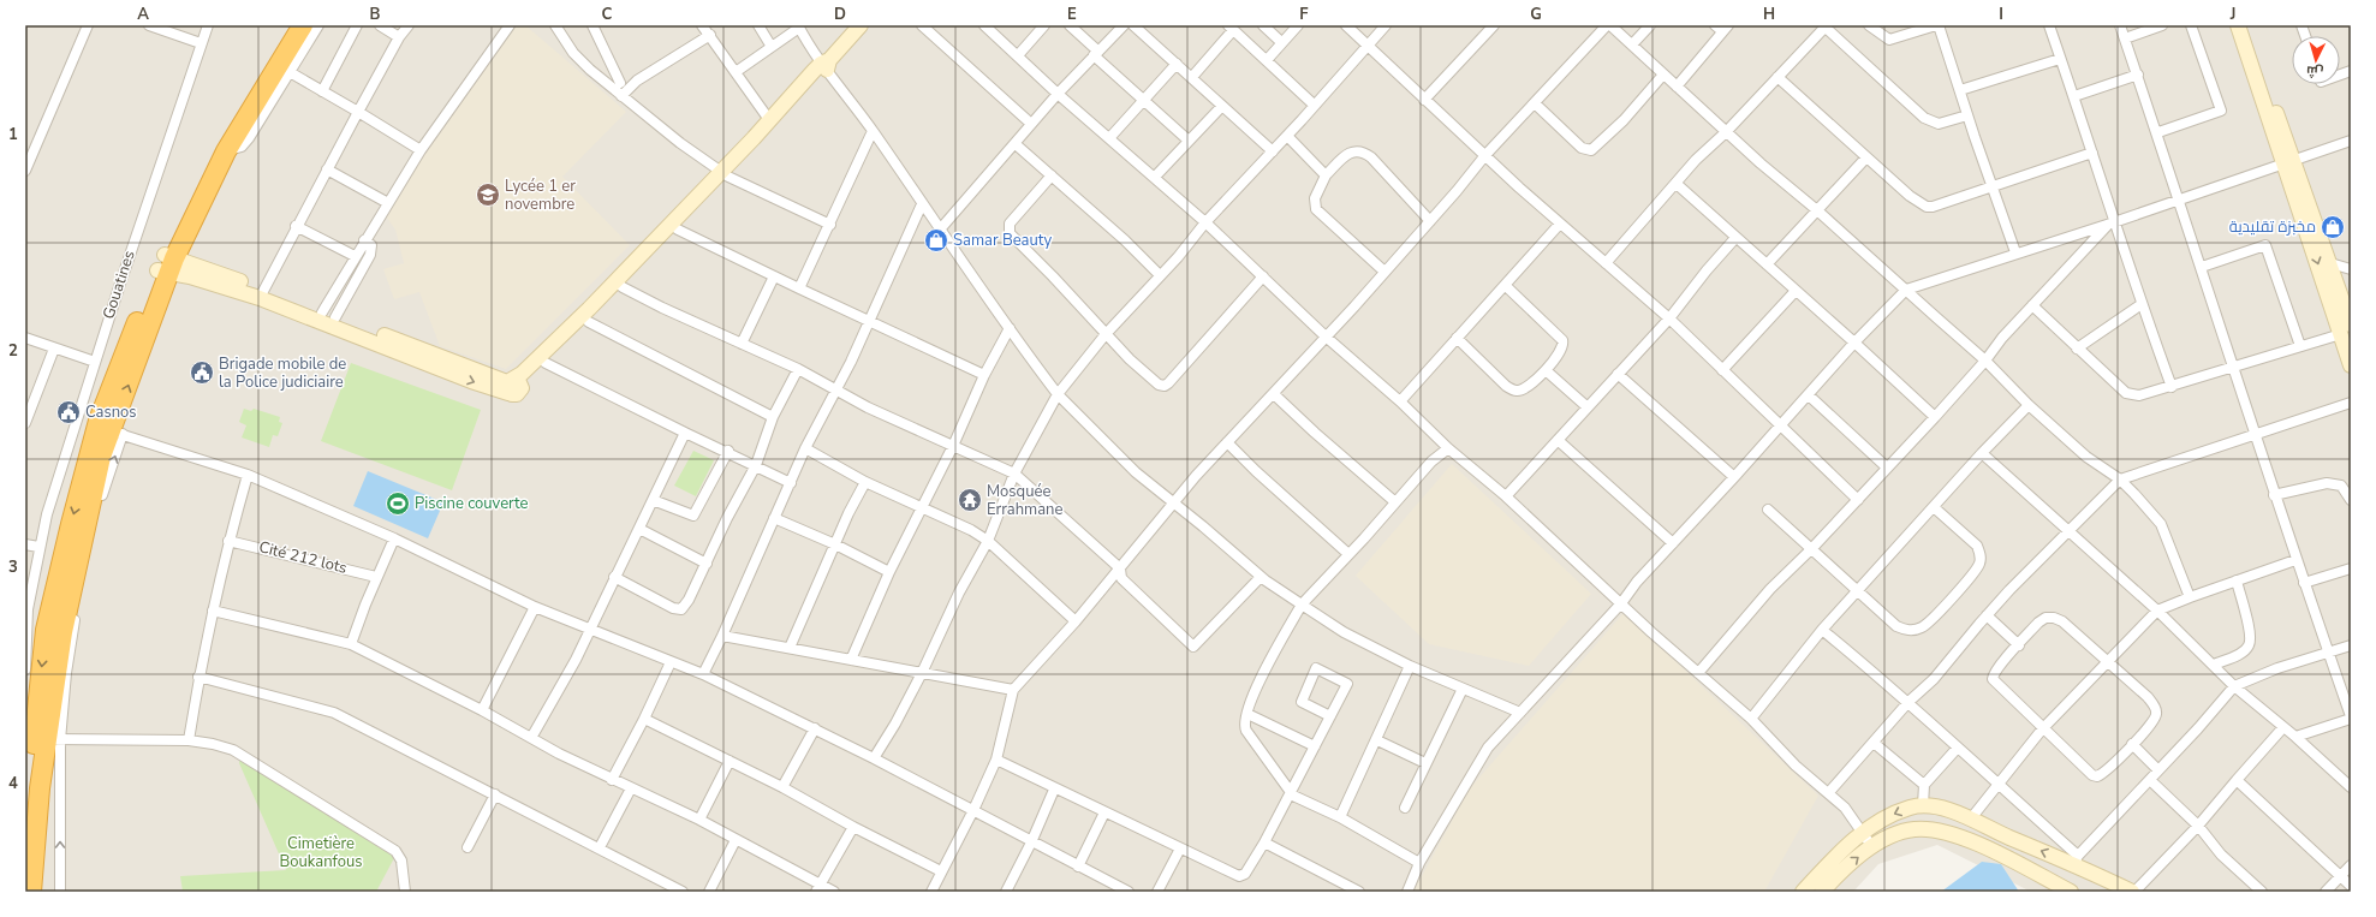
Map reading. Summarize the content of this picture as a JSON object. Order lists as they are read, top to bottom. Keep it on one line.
{"streets":{"street":["Gouatines","Cité 212 lots"]},"parks":["Cimetière Boukanfous"],"places":{"school or university":["Lycée 1 er novembre"],"shop":["مخبزة تقليدية","Samar Beauty"],"public building":["Brigade mobile de la Police judiciaire","Casnos"],"temple":["Mosquée Errahmane"],"sports":["Piscine couverte"]},"north":"bottom","grid":{"columns":["A","B","C","D","E","F","G","H","I","J"],"rows":["1","2","3","4"]}}
